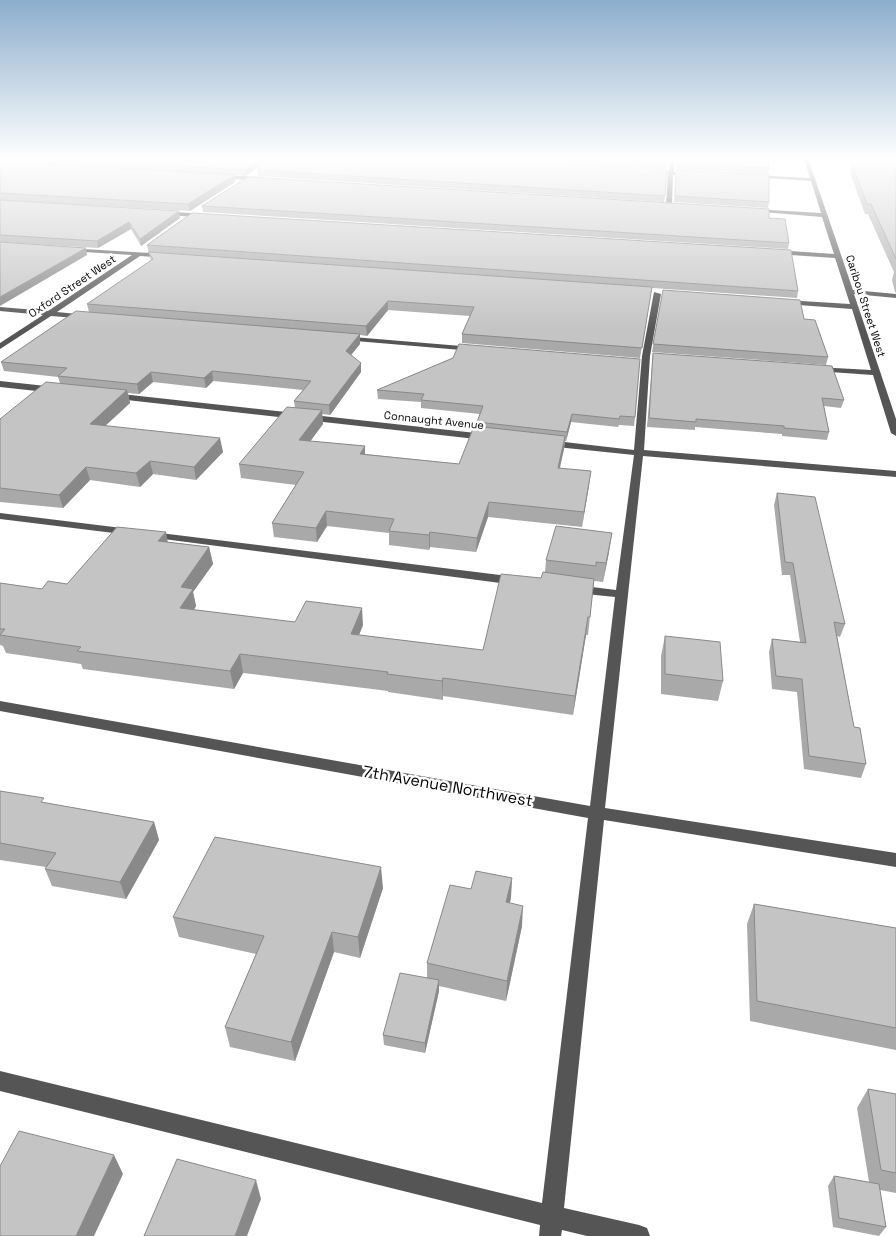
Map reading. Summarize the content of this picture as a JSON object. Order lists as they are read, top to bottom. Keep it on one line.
{"streets":{"street":["Oxford Street West","Caribou Street West","Connaught Avenue","7th Avenue Northwest"]}}
